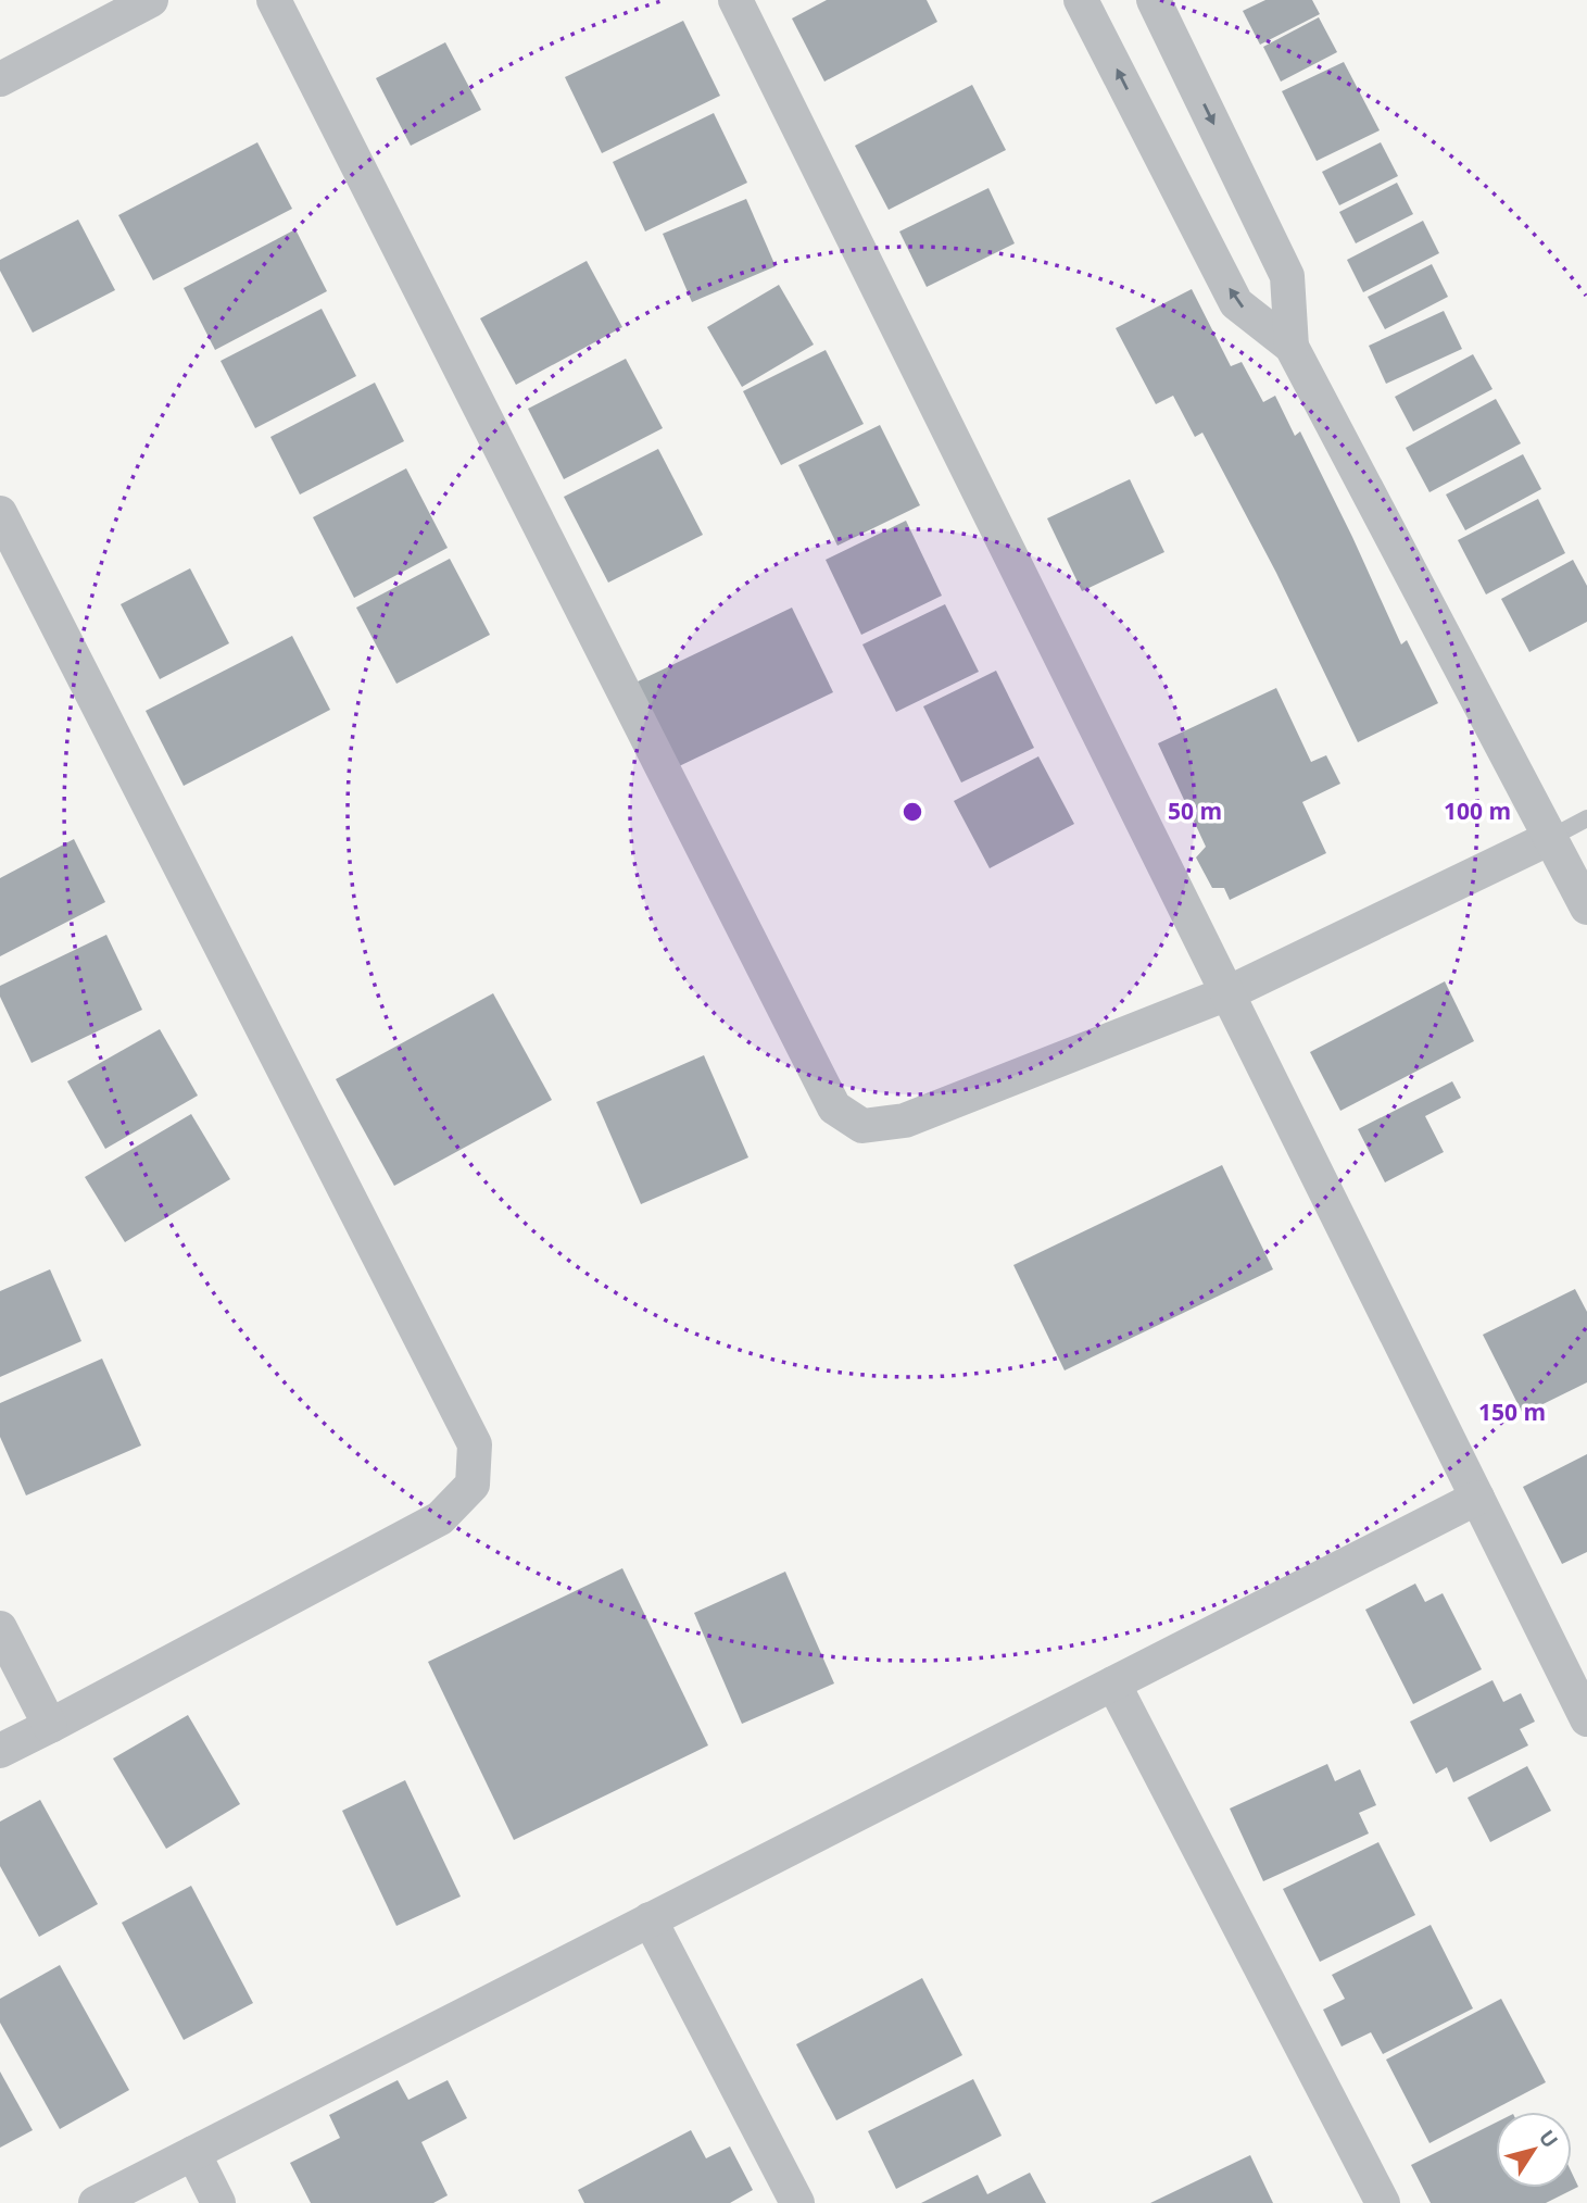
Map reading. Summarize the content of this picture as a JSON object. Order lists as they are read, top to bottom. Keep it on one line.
{"north":"top right","rings":["50 m","100 m","150 m"]}
